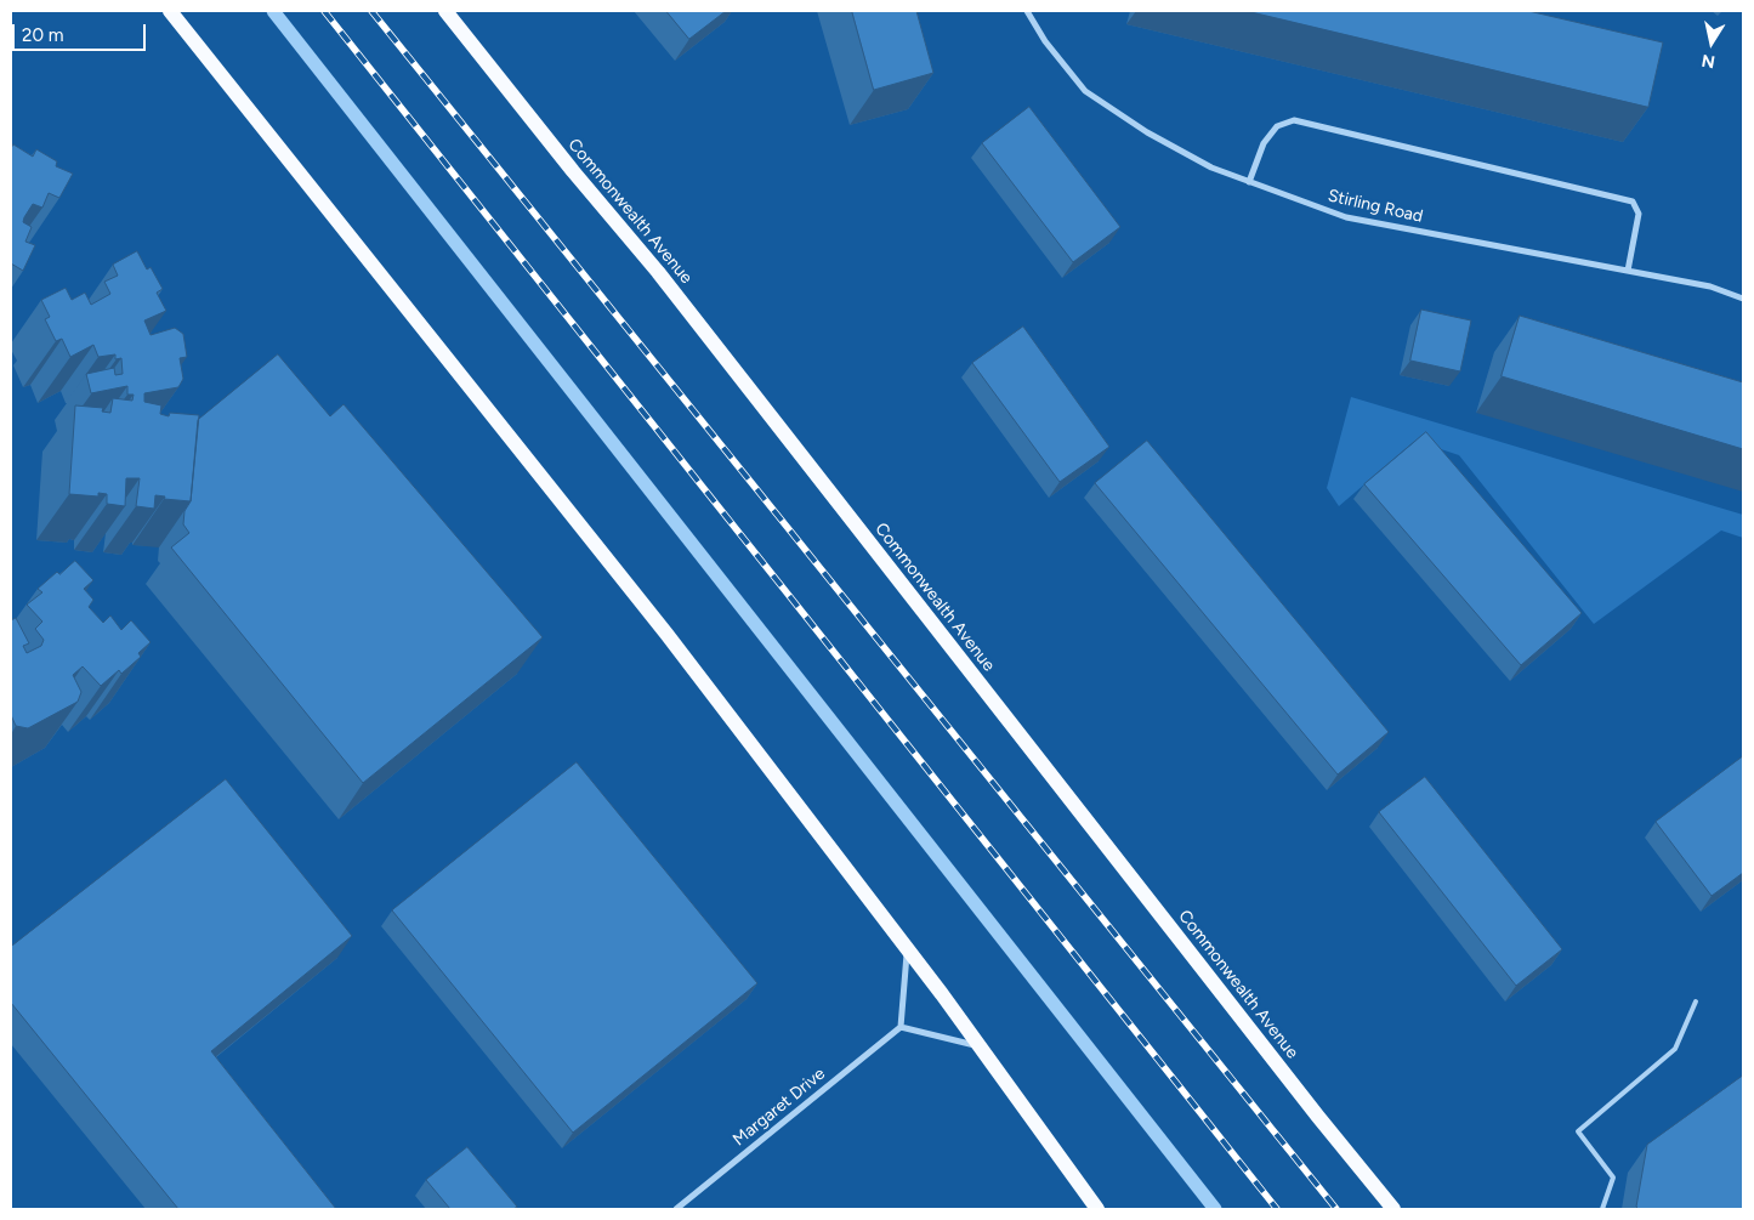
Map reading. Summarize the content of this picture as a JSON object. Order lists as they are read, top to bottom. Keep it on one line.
{"streets":{"main road":["Commonwealth Avenue"],"street":["Stirling Road","Margaret Drive"]},"scale_bar":"20 m","north":"bottom"}
